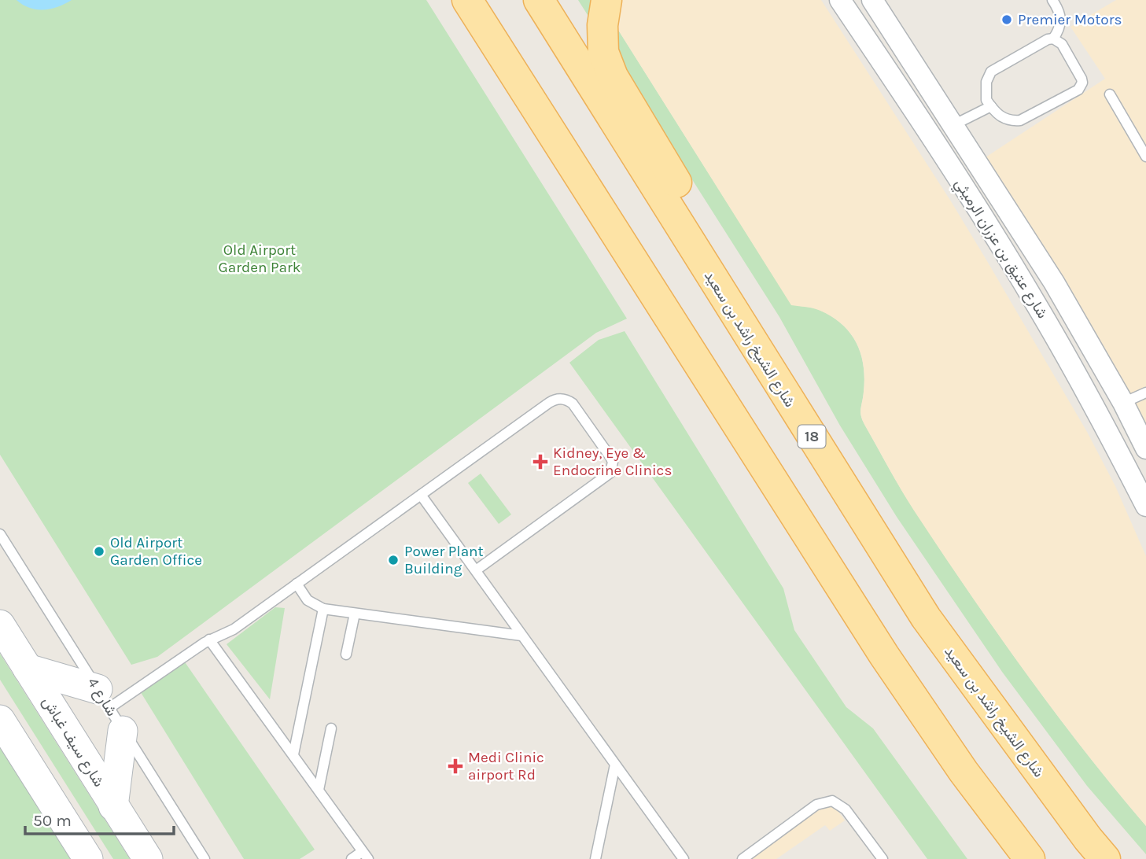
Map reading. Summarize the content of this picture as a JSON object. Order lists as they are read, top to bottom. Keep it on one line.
{"streets":{"main road":["شارع الشيخ راشد بن سعيد","18"],"street":["شارع عتيق بن عزران الرميثي","شارع سيف غباش"],"lane":["شارع 4"]},"parks":["Old Airport Garden Park"],"places":{"other":["Premier Motors","Old Airport Garden Office","Power Plant Building"],"health":["Kidney, Eye & Endocrine Clinics","Medi Clinic airport Rd"]},"scale_bar":"50 m"}
